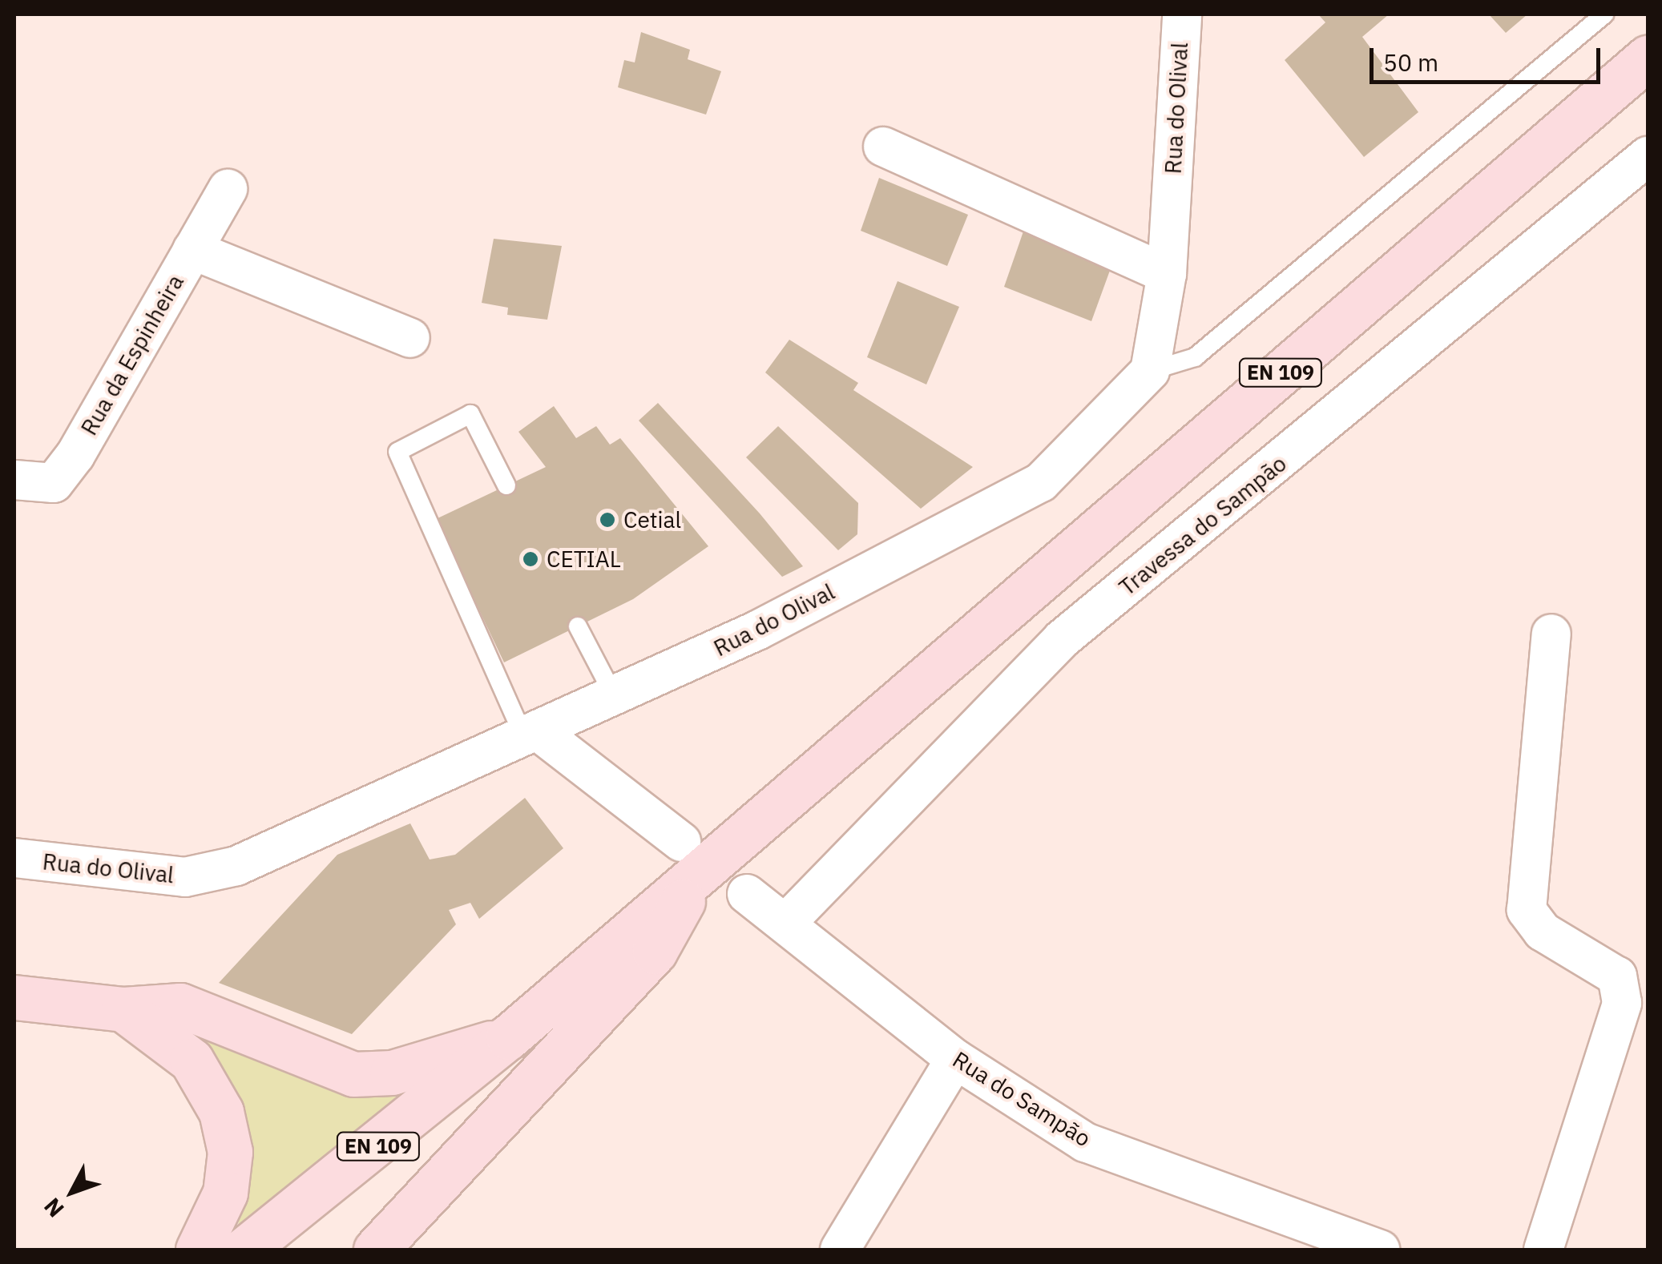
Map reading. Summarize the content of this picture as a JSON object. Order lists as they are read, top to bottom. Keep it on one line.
{"streets":{"main road":["EN 109"],"street":["Rua do Olival","Rua da Espinheira","Travessa do Sampão","Rua do Sampão"]},"crossings":[["Travessa do Sampão","Rua do Sampão"]],"places":["Cetial","CETIAL"],"scale_bar":"50 m","north":"bottom left"}
